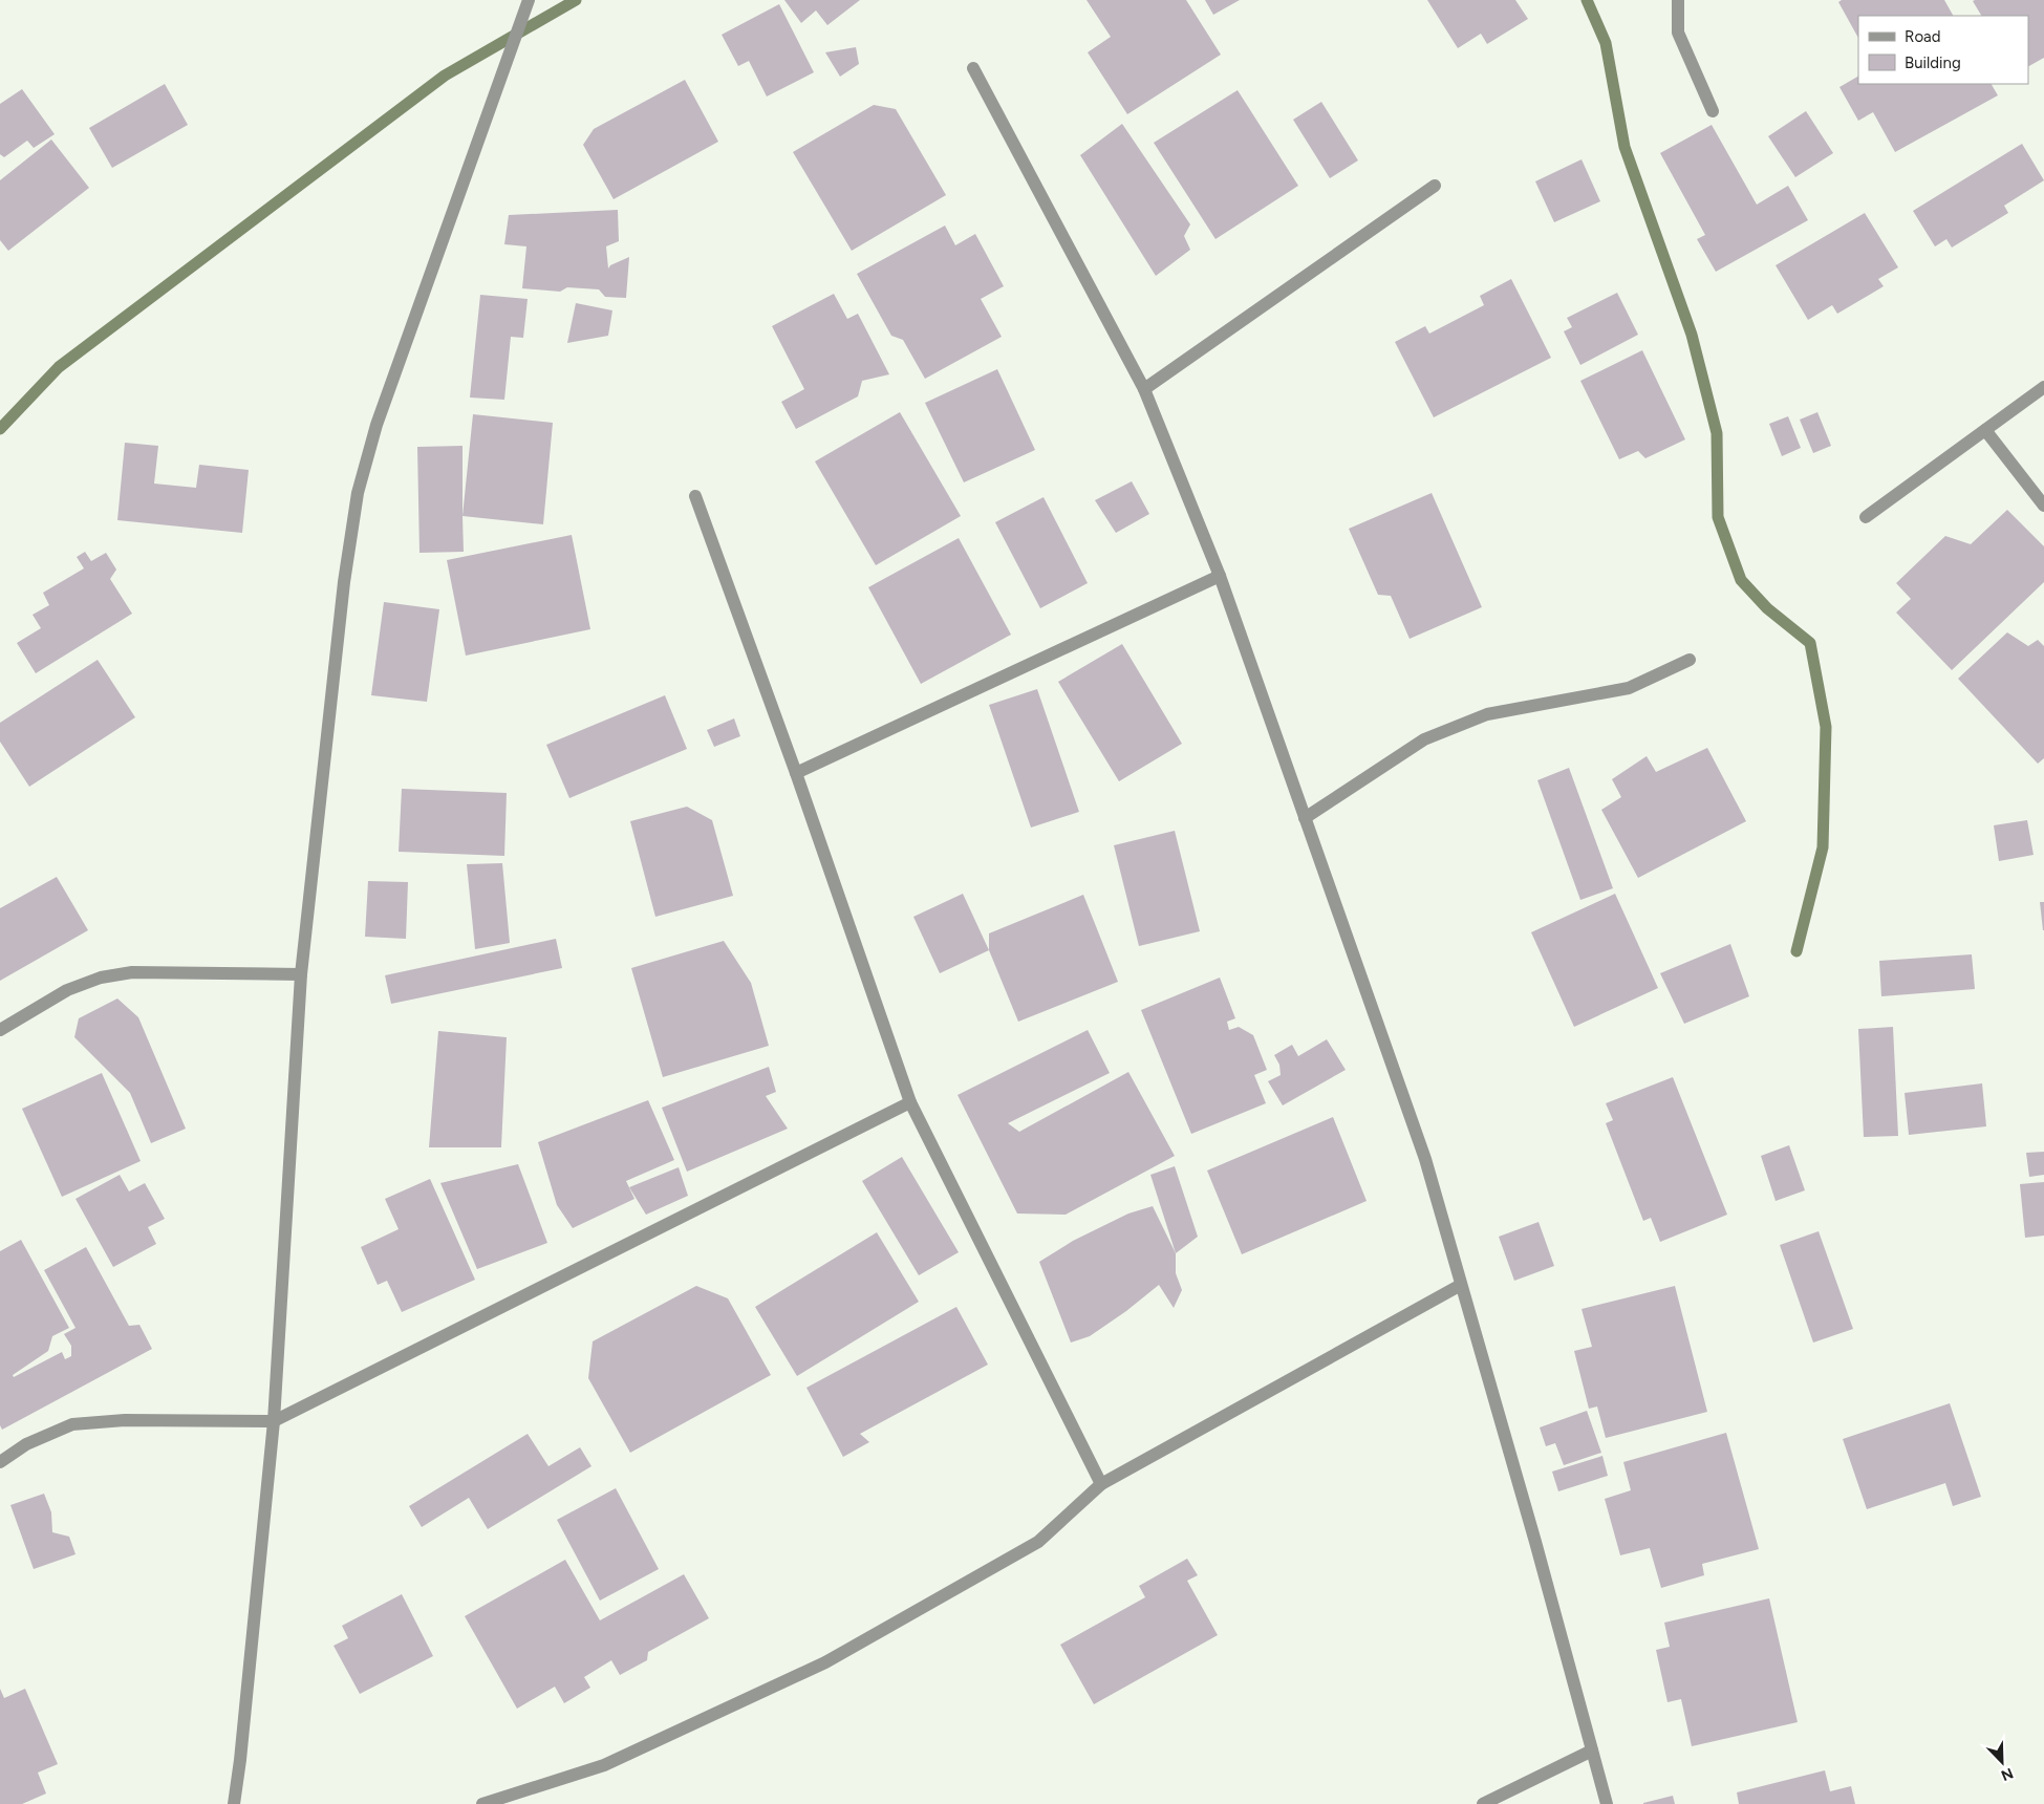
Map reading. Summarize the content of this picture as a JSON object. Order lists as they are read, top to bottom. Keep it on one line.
{"legend":["Road","Building"],"north":"bottom right"}
